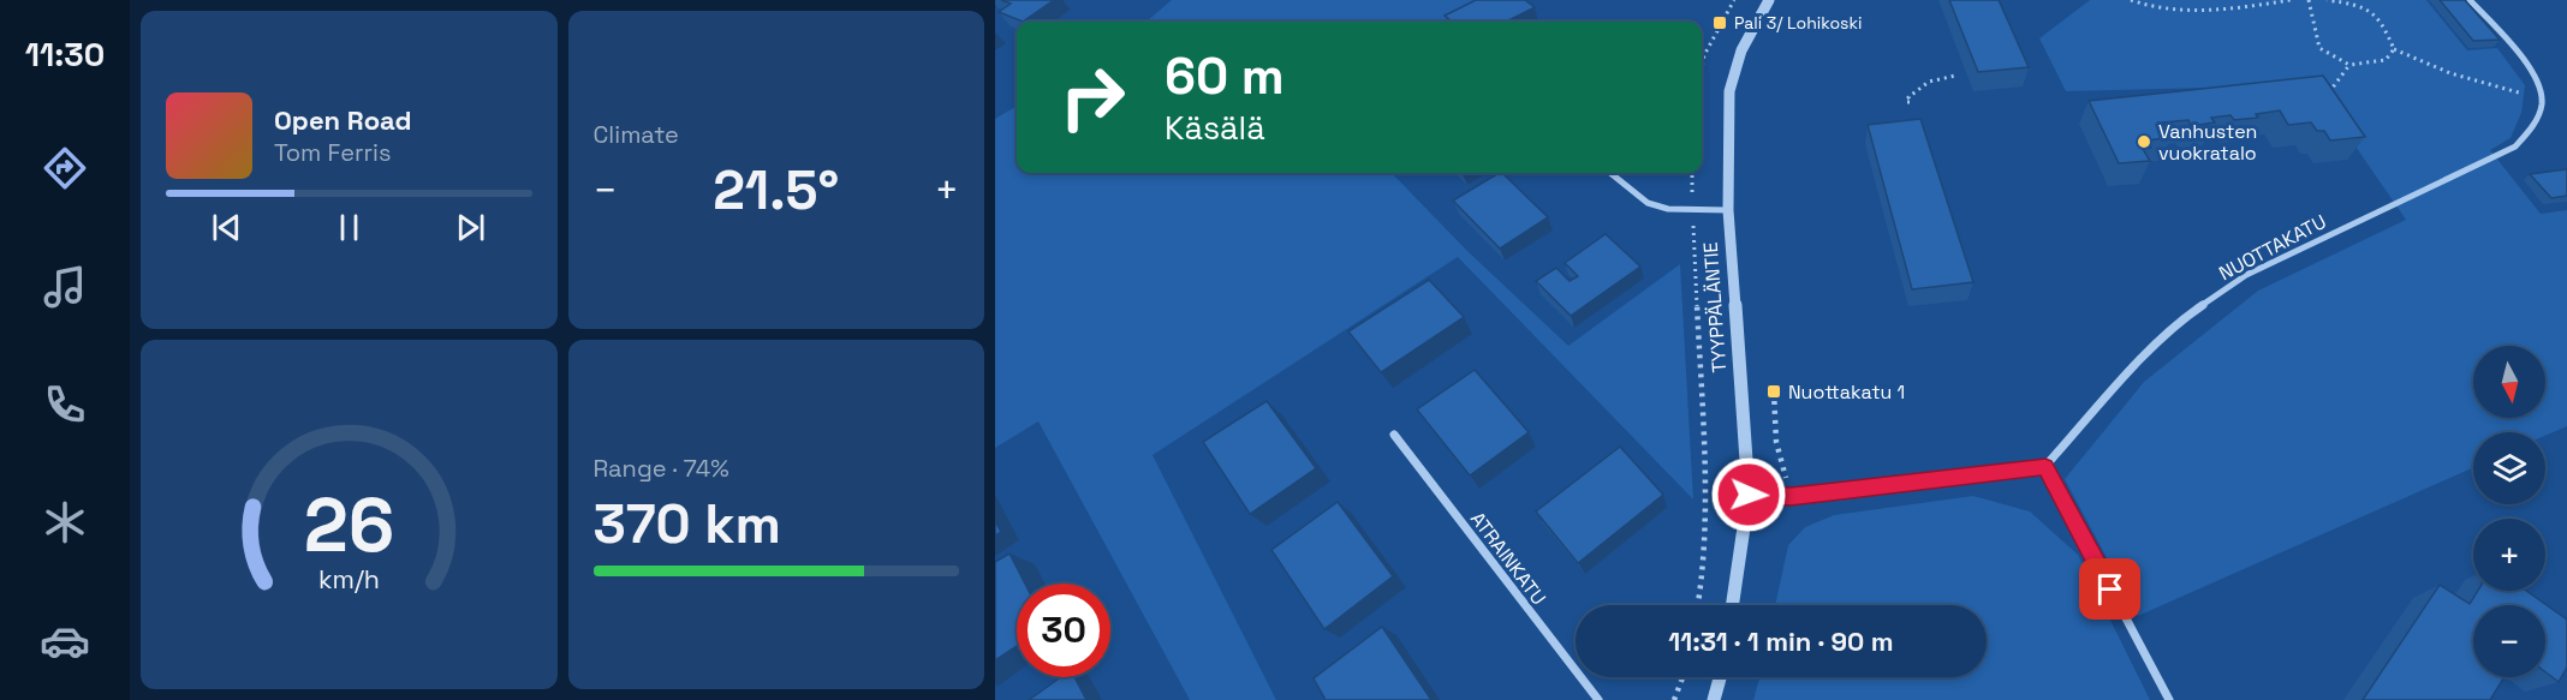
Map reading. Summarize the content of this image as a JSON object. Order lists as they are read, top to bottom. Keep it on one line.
{"streets":{"street":["NUOTTAKATU","TYYPPÄLÄNTIE","ATRAINKATU"]},"places":{"transit":["Pali 3/ Lohikoski","Nuottakatu 1"],"other":["Vanhusten vuokratalo"]},"north":"bottom","page":{"tabs":"11:30","tile":["Climate",["Range · 74%","370 km"]],"turn":["60 m","Käsälä"],"song":["Open Road","Tom Ferris"],"heat":["−","21.5°","+"],"map_buttons":["+","−"],"limit":"30","trip":"11:31 · 1 min · 90 m","gauge":["26","km/h"]}}
